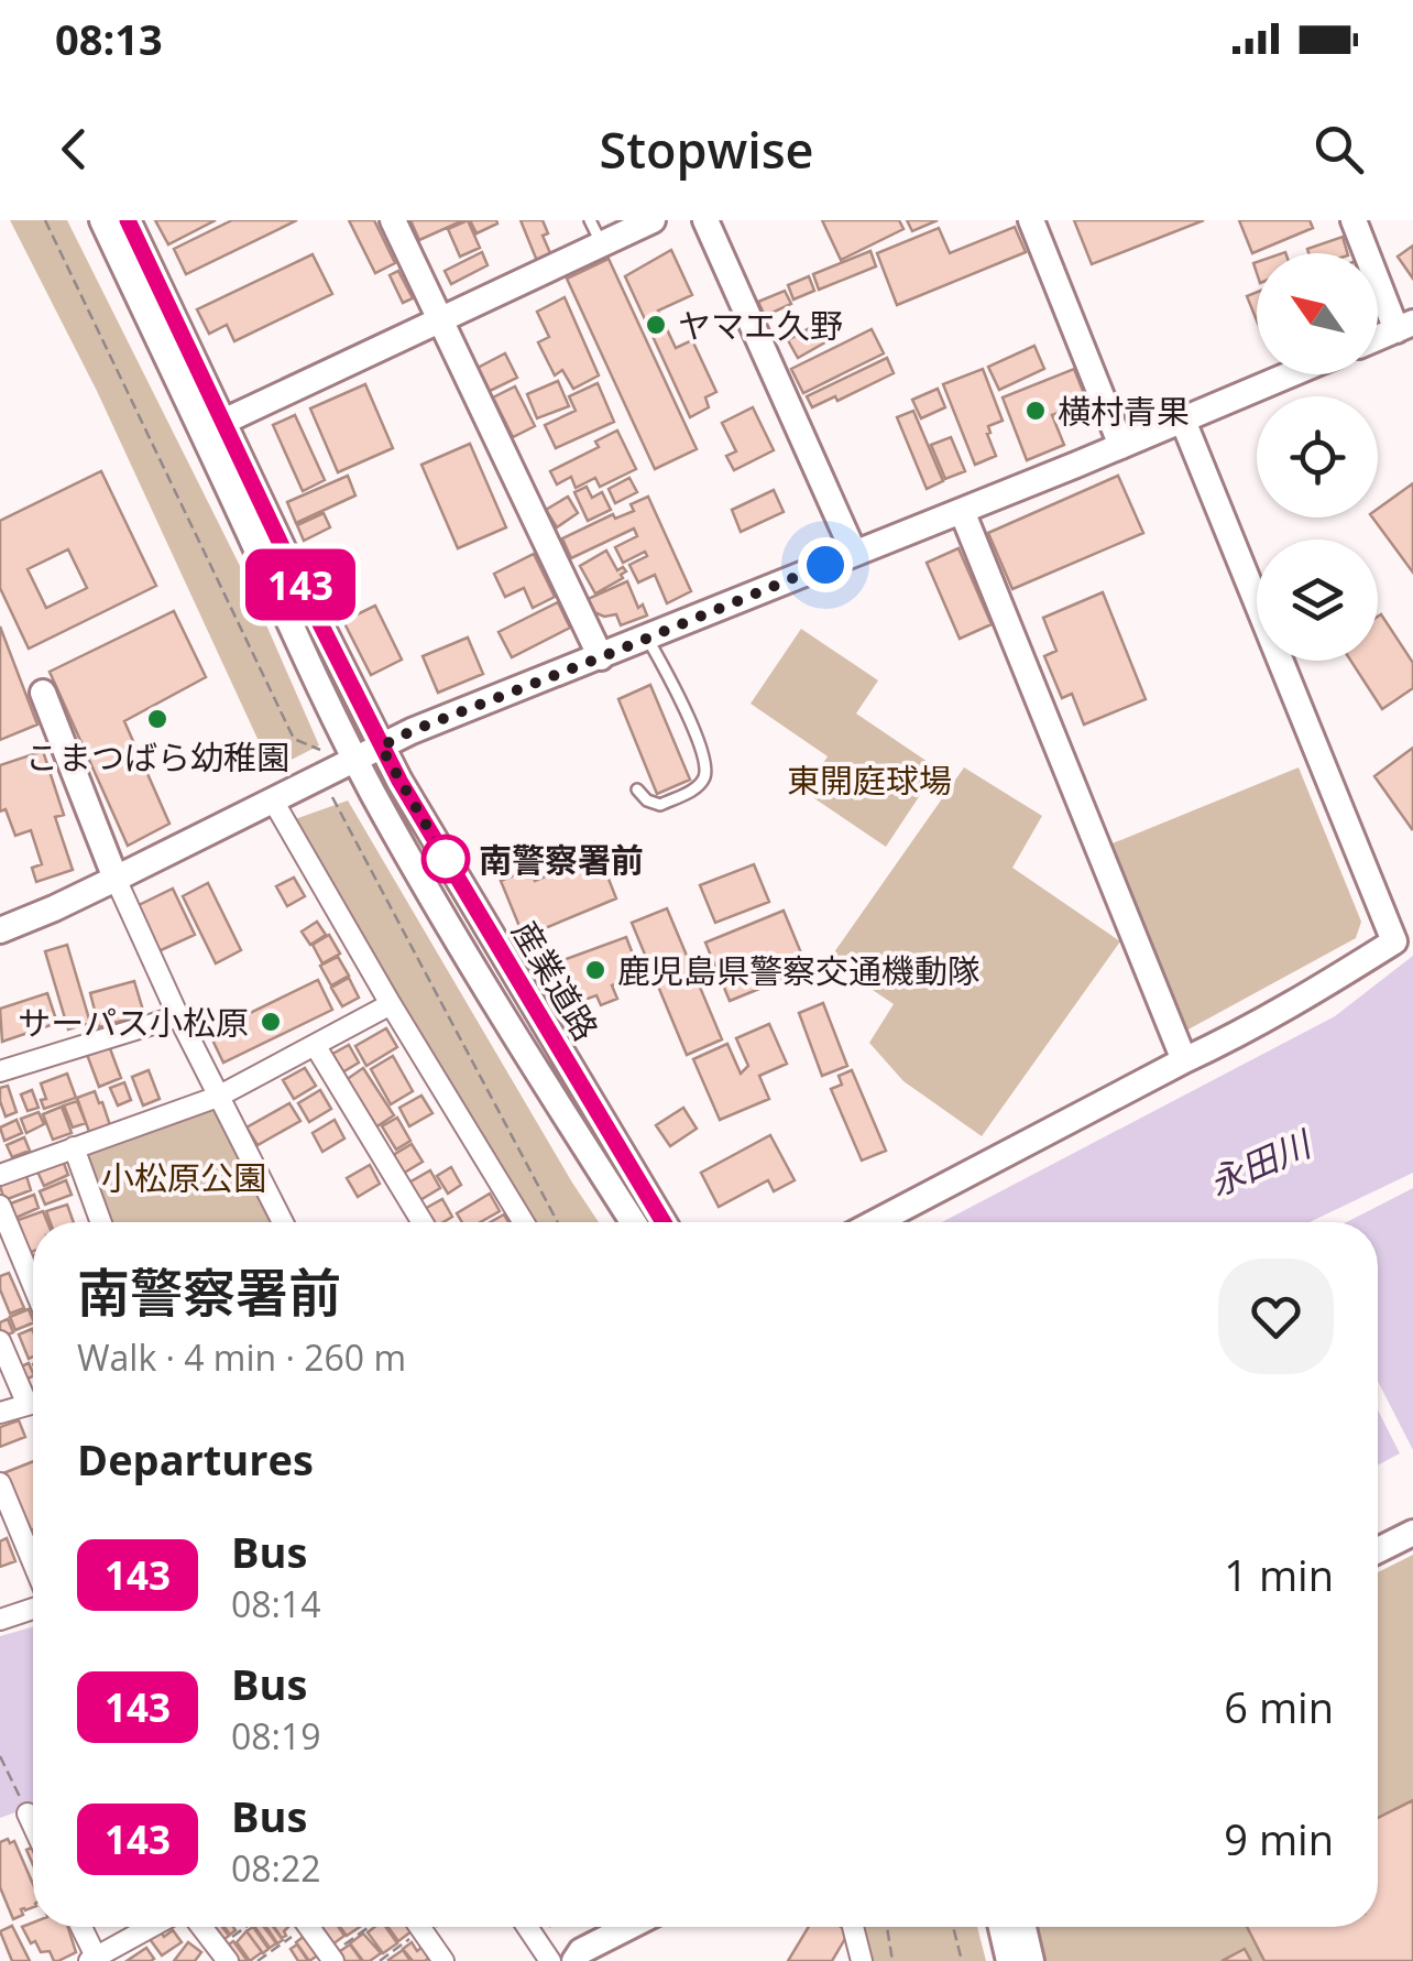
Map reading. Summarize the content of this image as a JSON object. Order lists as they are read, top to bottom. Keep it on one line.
{"streets":{"street":["産業道路"]},"water":["永田川"],"parks":["東開庭球場","小松原公園"],"places":["ヤマエ久野","横村青果","こまつばら幼稚園","南警察署前","鹿児島県警察交通機動隊","サーパス小松原"],"lines":["bus line 143"],"north":"top left","page":{"status":"08:13","header":"Stopwise","on_map":"143","heading":[["南警察署前","Walk · 4 min · 260 m"],"Departures"],"list":[{"mark":"143","name":"Bus","note":"08:14","value":"1 min"},{"mark":"143","name":"Bus","note":"08:19","value":"6 min"},{"mark":"143","name":"Bus","note":"08:22","value":"9 min"}]}}
